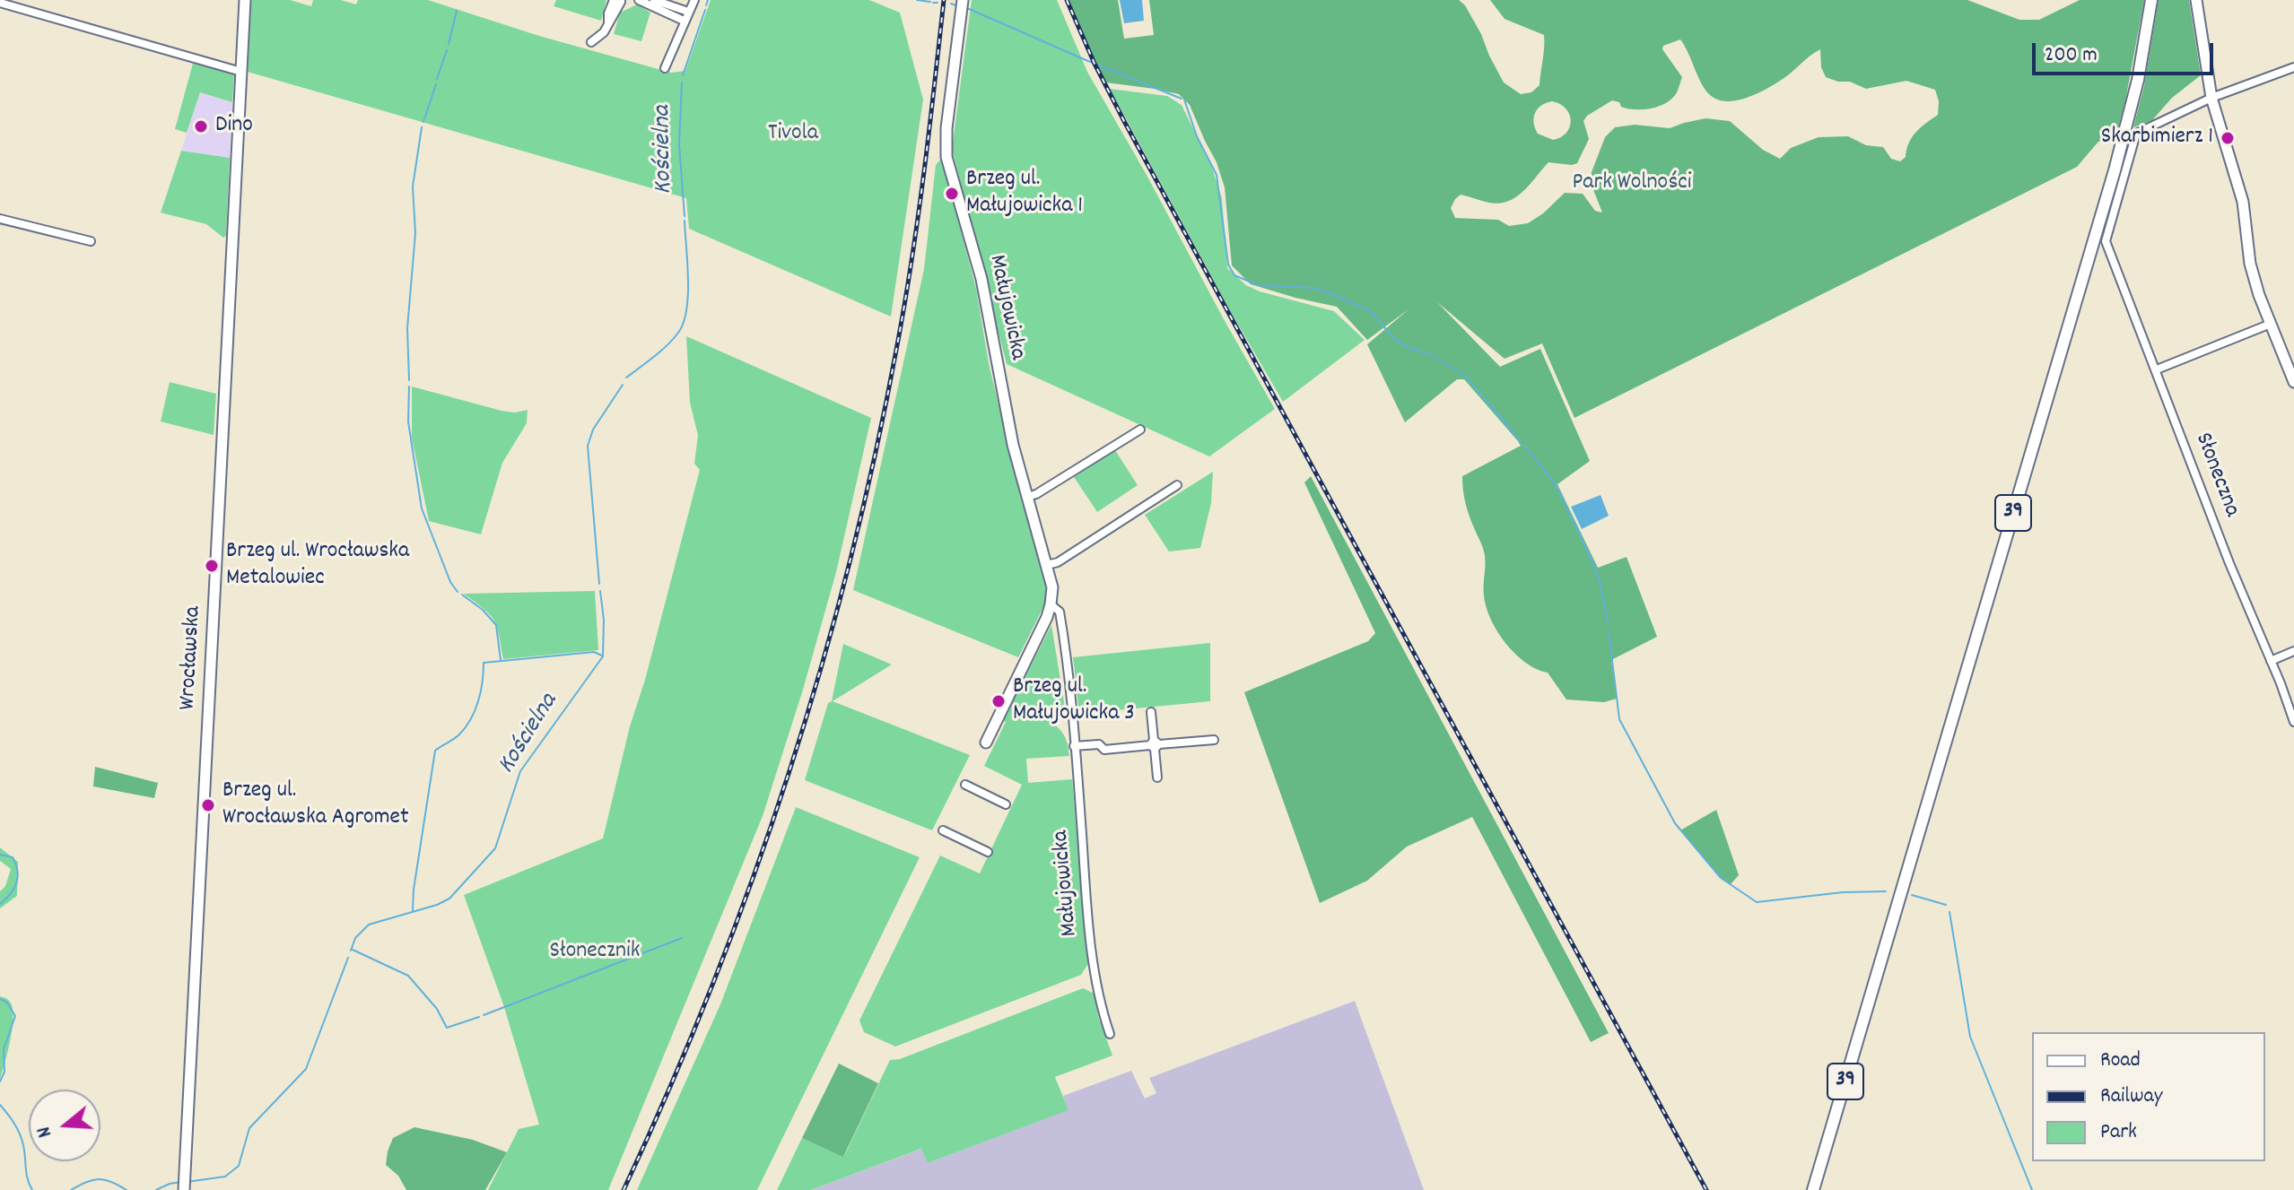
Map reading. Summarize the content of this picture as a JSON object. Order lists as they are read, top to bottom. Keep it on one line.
{"streets":{"main road":["39"],"street":["Małujowicka","Słoneczna","Wrocławska"]},"water":["Kościelna"],"parks":["Tivola","Park Wolności","Słonecznik"],"places":["Dino","Skarbimierz 1","Brzeg ul. Małujowicka 1","Brzeg ul. Wrocławska Metalowiec","Brzeg ul. Małujowicka 3","Brzeg ul. Wrocławska Agromet"],"legend":["Road","Railway","Park"],"scale_bar":"200 m","north":"left"}
